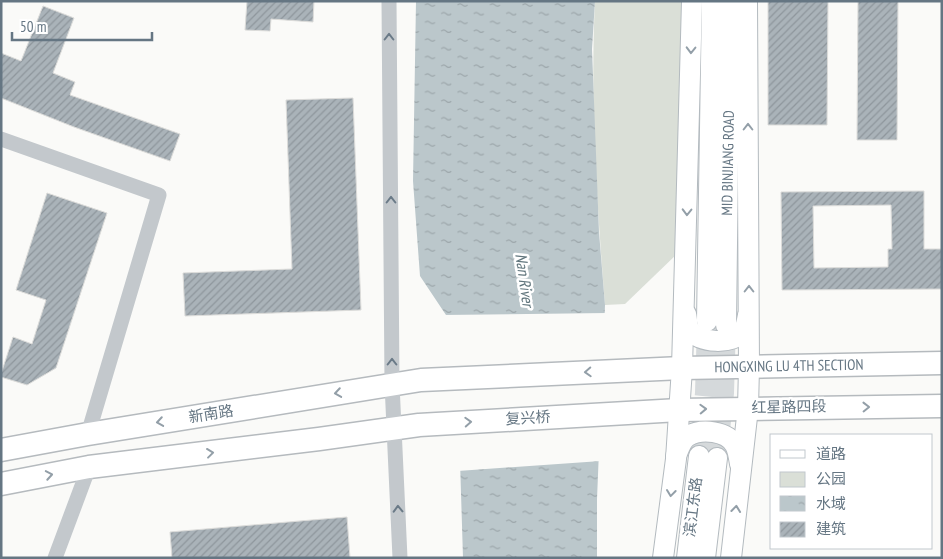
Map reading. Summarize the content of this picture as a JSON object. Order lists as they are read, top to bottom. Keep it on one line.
{"streets":{"main road":["MID BINJIANG ROAD","HONGXING LU 4TH SECTION","红星路四段","新南路","复兴桥","滨江东路"]},"crossings":[["HONGXING LU 4TH SECTION","新南路"],["红星路四段","复兴桥"]],"one_way":["HONGXING LU 4TH SECTION","红星路四段","复兴桥"],"water":["Nan River"],"legend":["道路","公园","水域","建筑"],"scale_bar":"50 m"}
